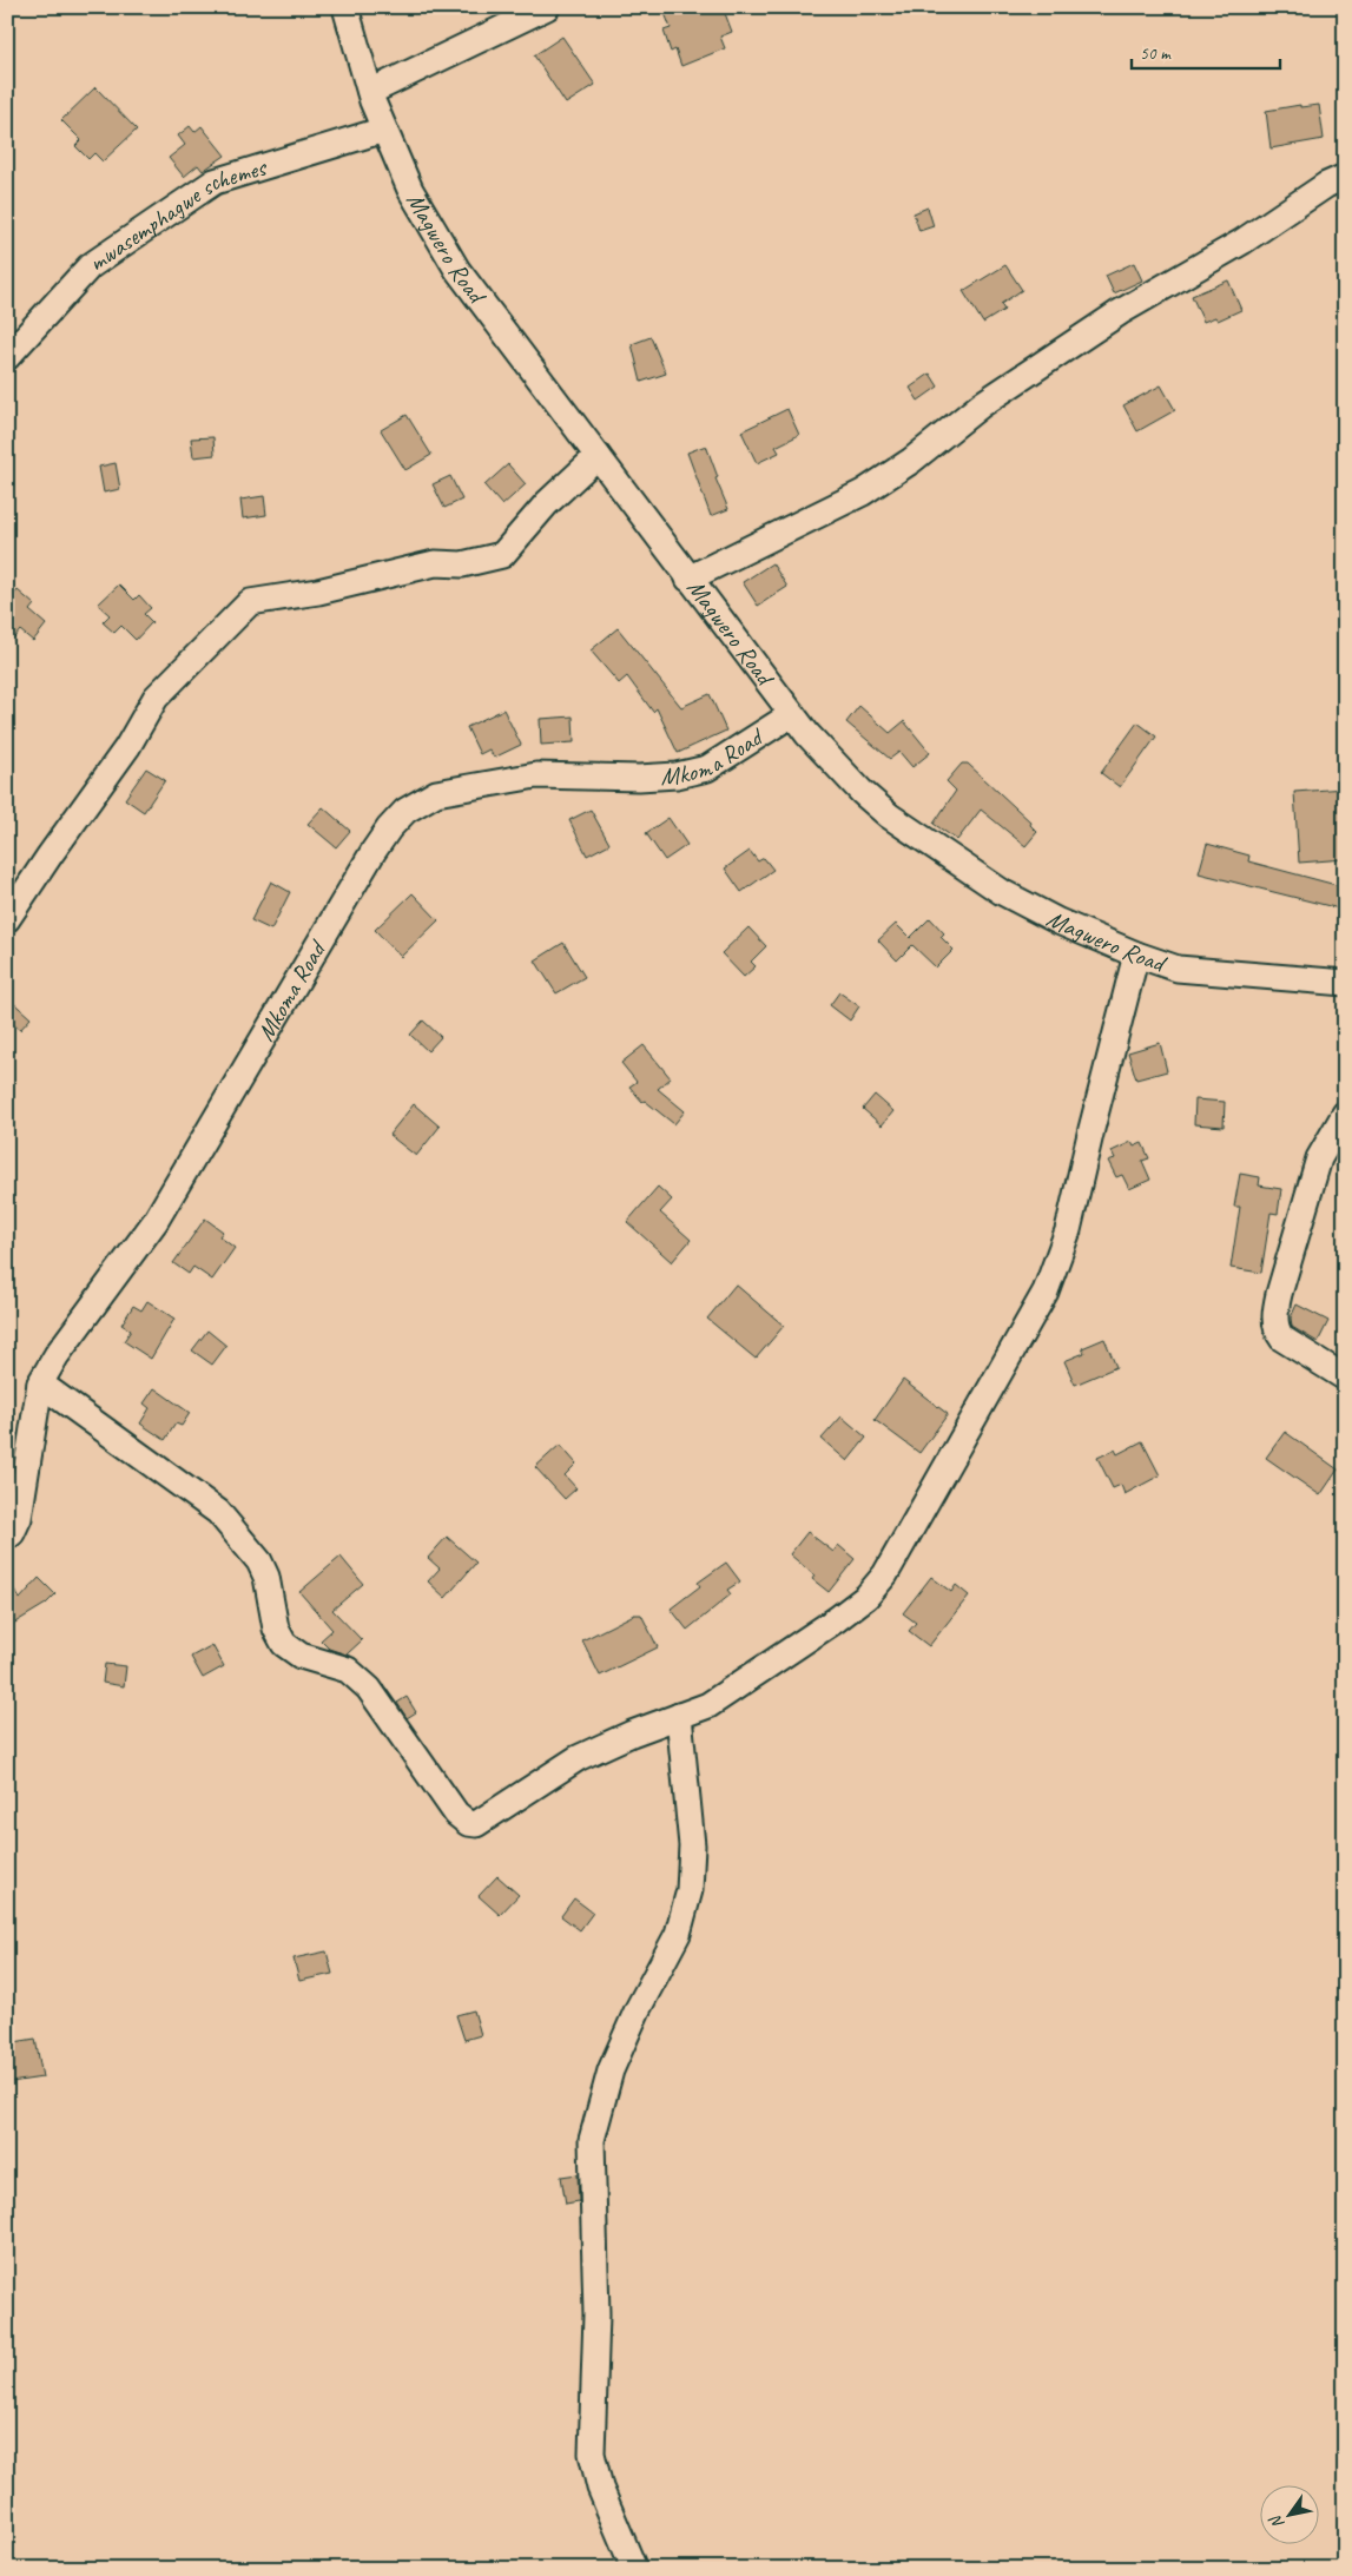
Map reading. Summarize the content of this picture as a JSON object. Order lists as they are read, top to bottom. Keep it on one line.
{"streets":{"street":["mwasemphagwe schemes","Magwero Road","Mkoma Road"]},"crossings":[["mwasemphagwe schemes","Magwero Road"],["Magwero Road","Mkoma Road"]],"scale_bar":"50 m","north":"bottom left"}
